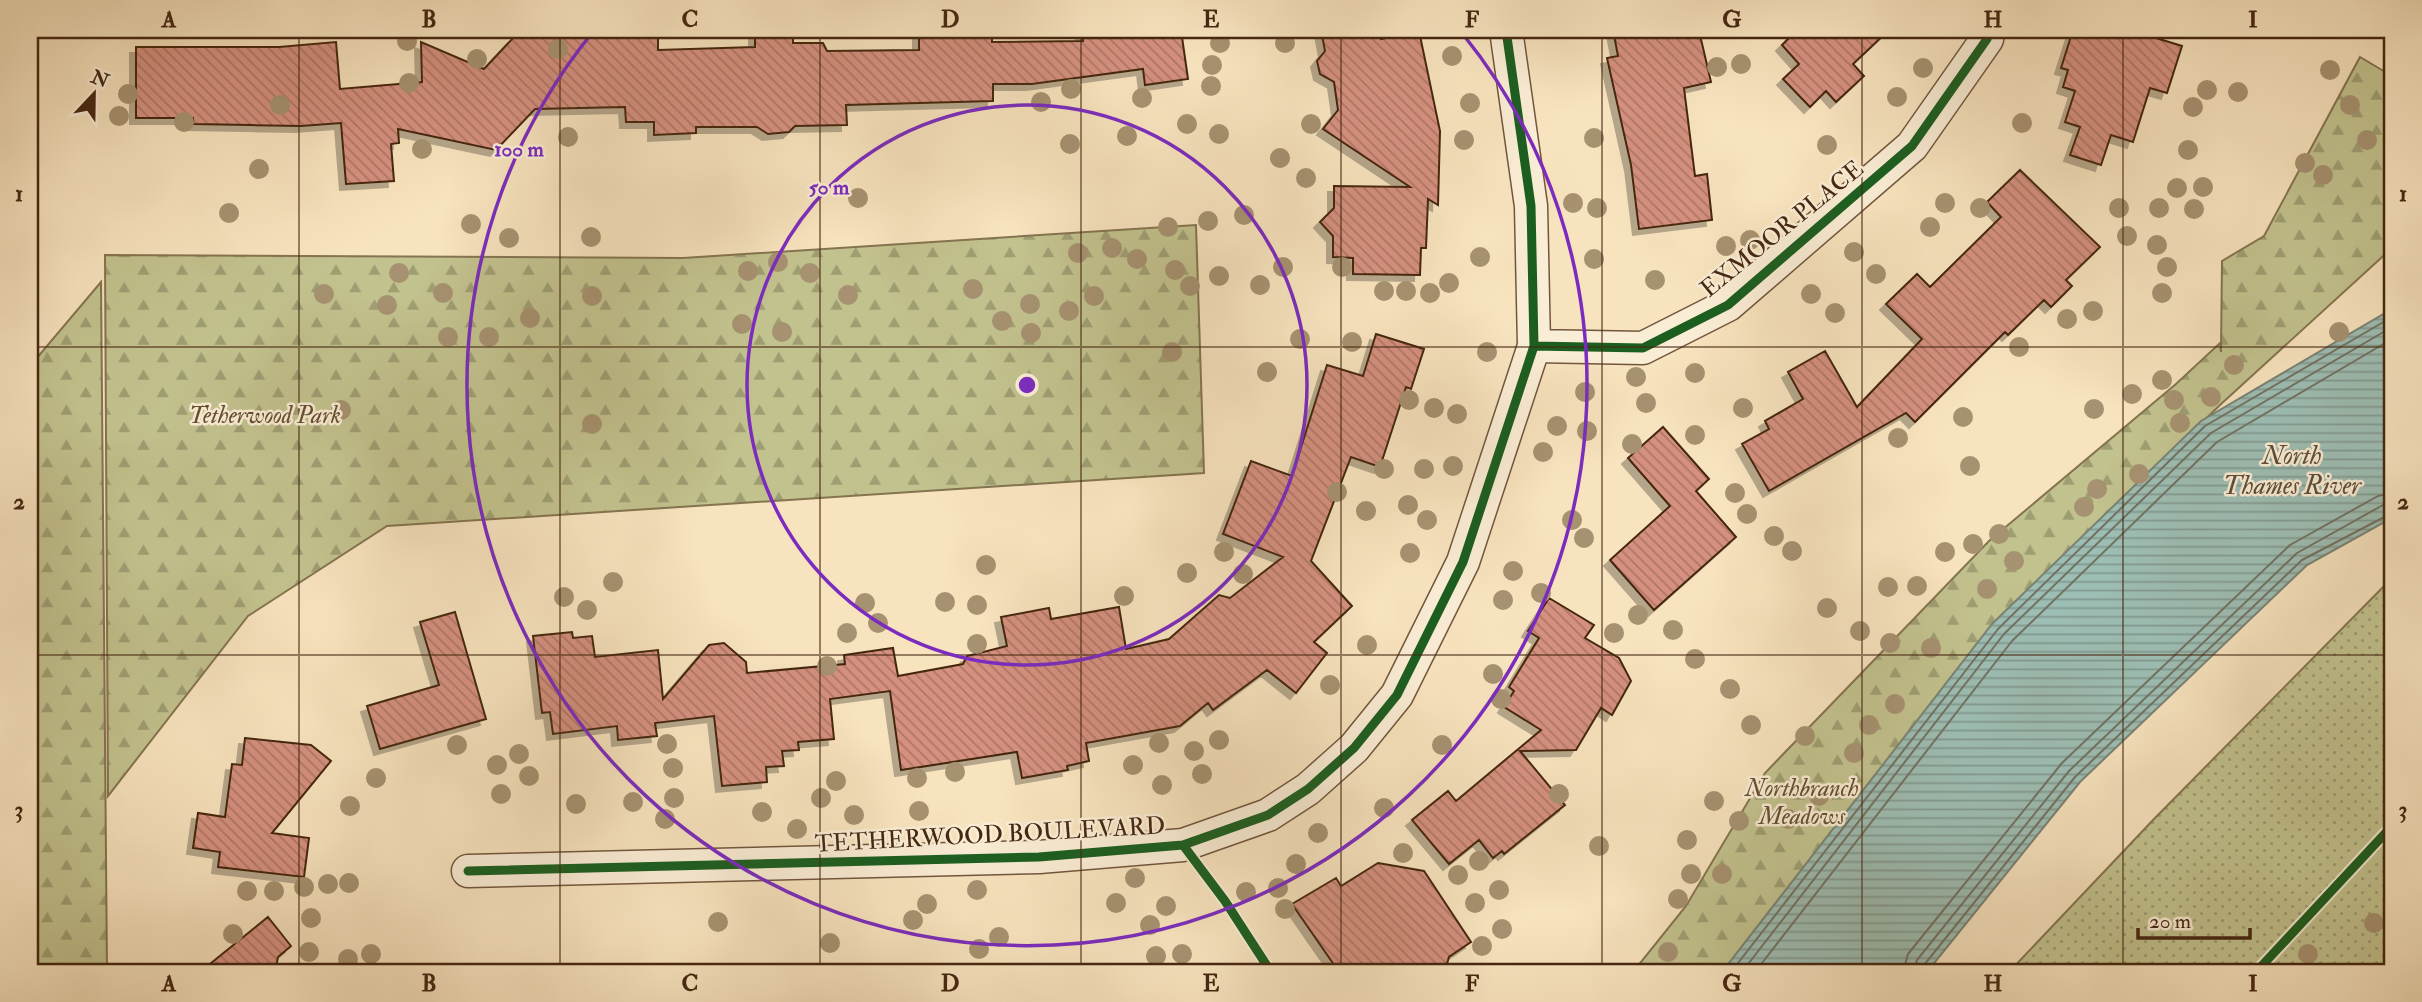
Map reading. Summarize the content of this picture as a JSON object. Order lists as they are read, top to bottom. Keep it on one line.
{"streets":{"street":["EXMOOR PLACE","TETHERWOOD BOULEVARD"]},"crossings":[["EXMOOR PLACE","TETHERWOOD BOULEVARD"]],"water":["North Thames River"],"parks":["Tetherwood Park","Northbranch Meadows"],"scale_bar":"20 m","north":"top","grid":{"columns":["A","B","C","D","E","F","G","H","I"],"rows":["1","2","3"]},"rings":["100 m","50 m"]}
